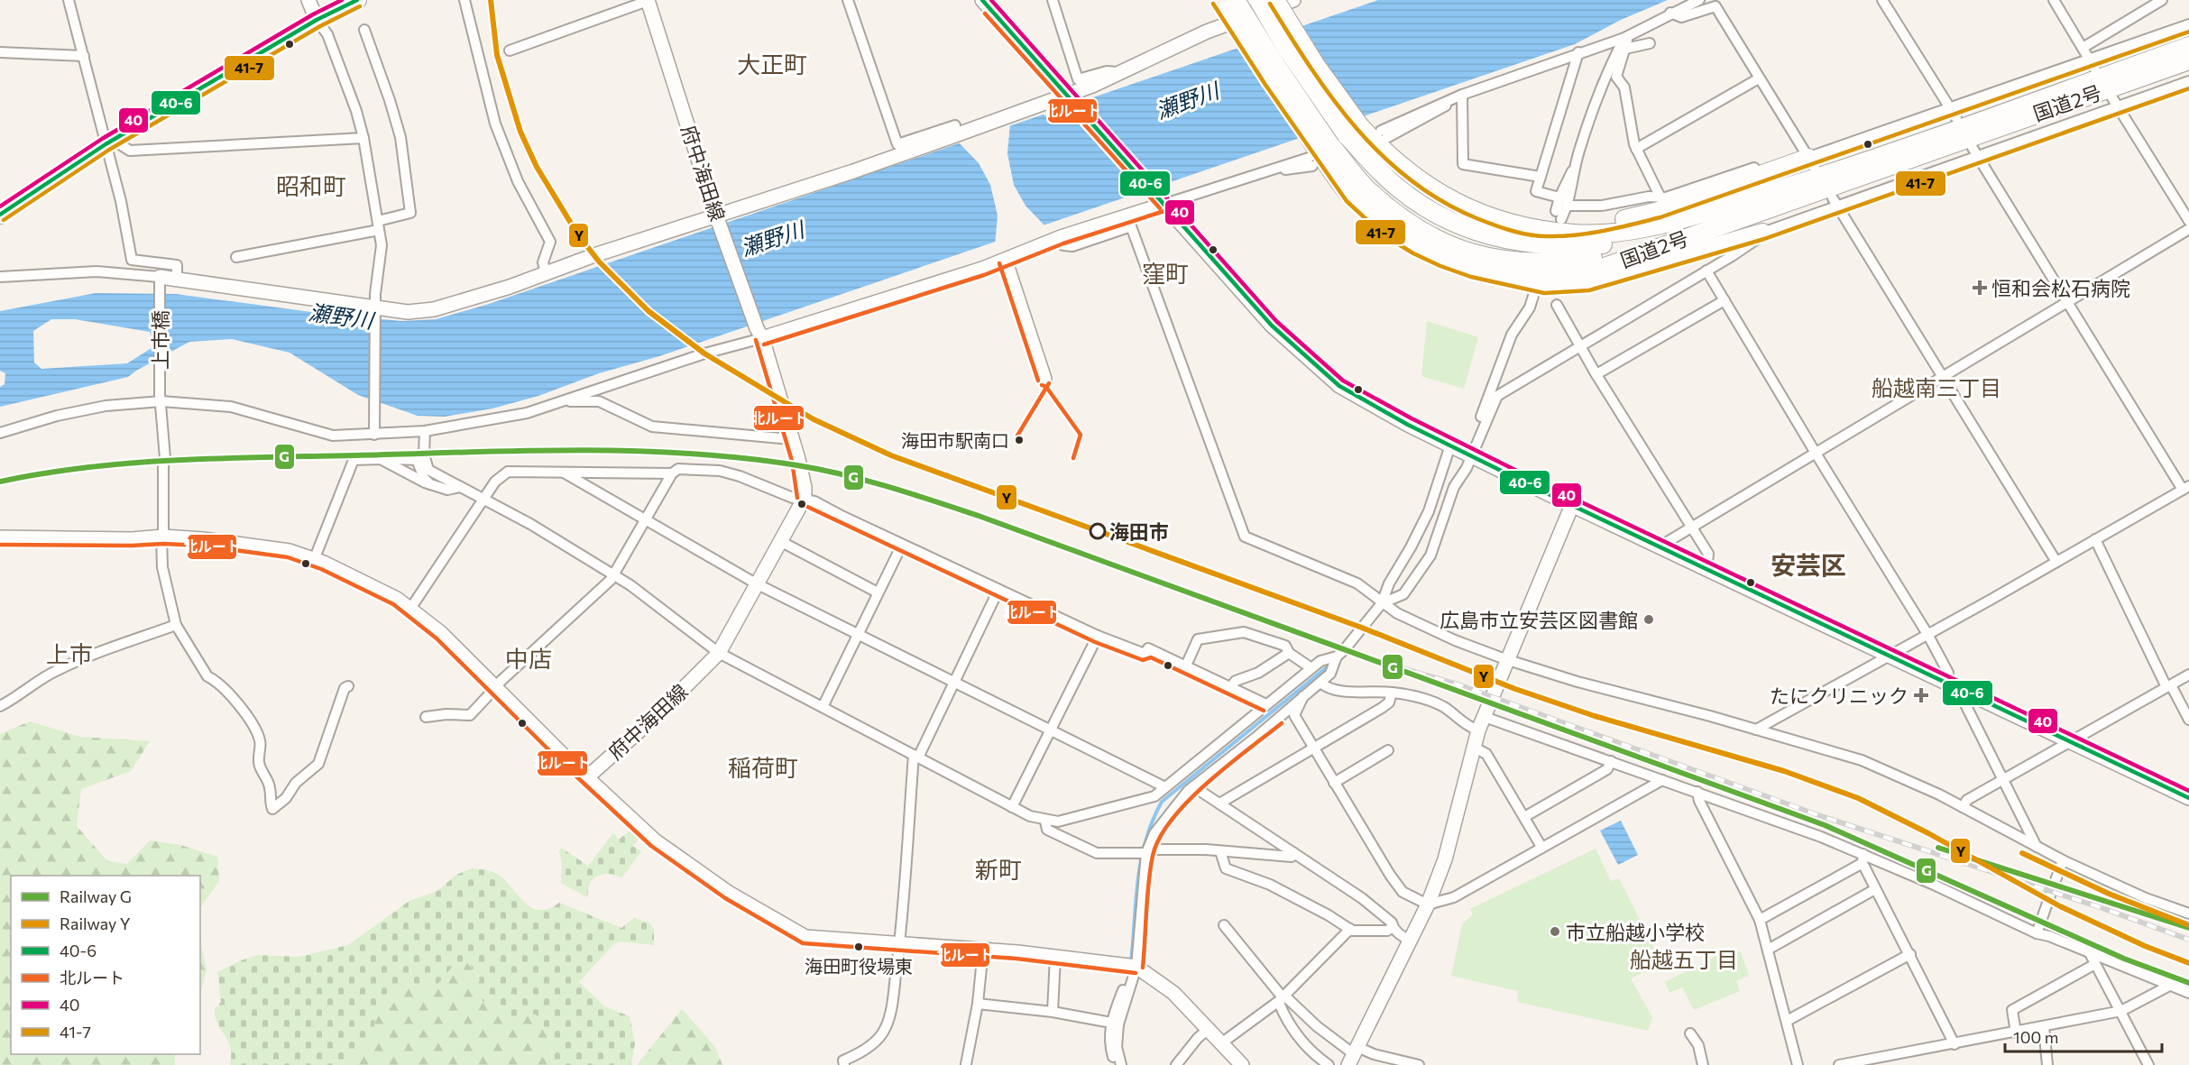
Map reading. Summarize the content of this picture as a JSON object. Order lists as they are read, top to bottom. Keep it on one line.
{"streets":{"highway":["国道2号"],"main road":["府中海田線"],"street":["上市橋"]},"districts":["大正町","昭和町","窪町","船越南三丁目","安芸区","上市","中店","稲荷町","新町","船越五丁目"],"water":["瀬野川"],"places":{"health":["恒和会松石病院","たにクリニック"],"other":["海田市駅南口","海田市","広島市立安芸区図書館","市立船越小学校","海田町役場東"]},"lines":["rail line Y","transit line 40-6","transit line 40","transit line 41-7","transit line 北ルート","rail line G"],"legend":["Railway G","Railway Y","40-6","北ルート","40","41-7"],"scale_bar":"100 m"}
